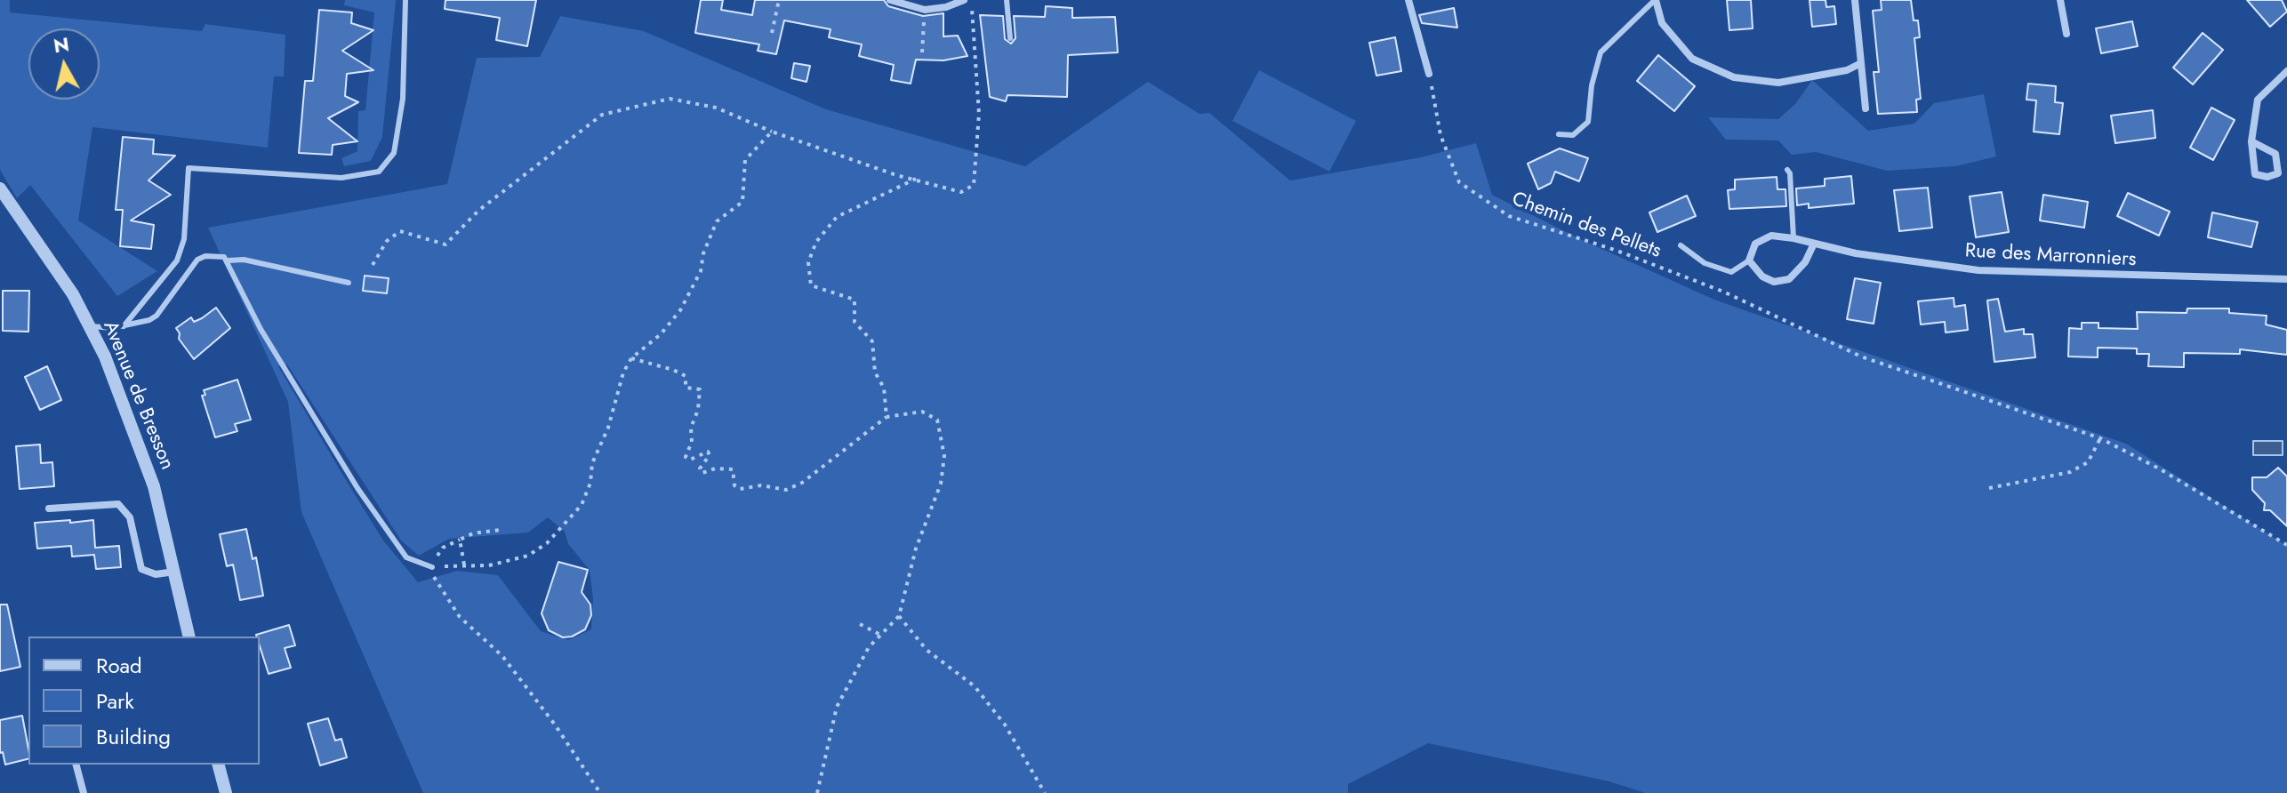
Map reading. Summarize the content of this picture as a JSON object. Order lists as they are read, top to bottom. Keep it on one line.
{"streets":{"street":["Rue des Marronniers","Avenue de Bresson"],"path":["Chemin des Pellets"]},"legend":["Road","Park","Building"],"north":"top"}
